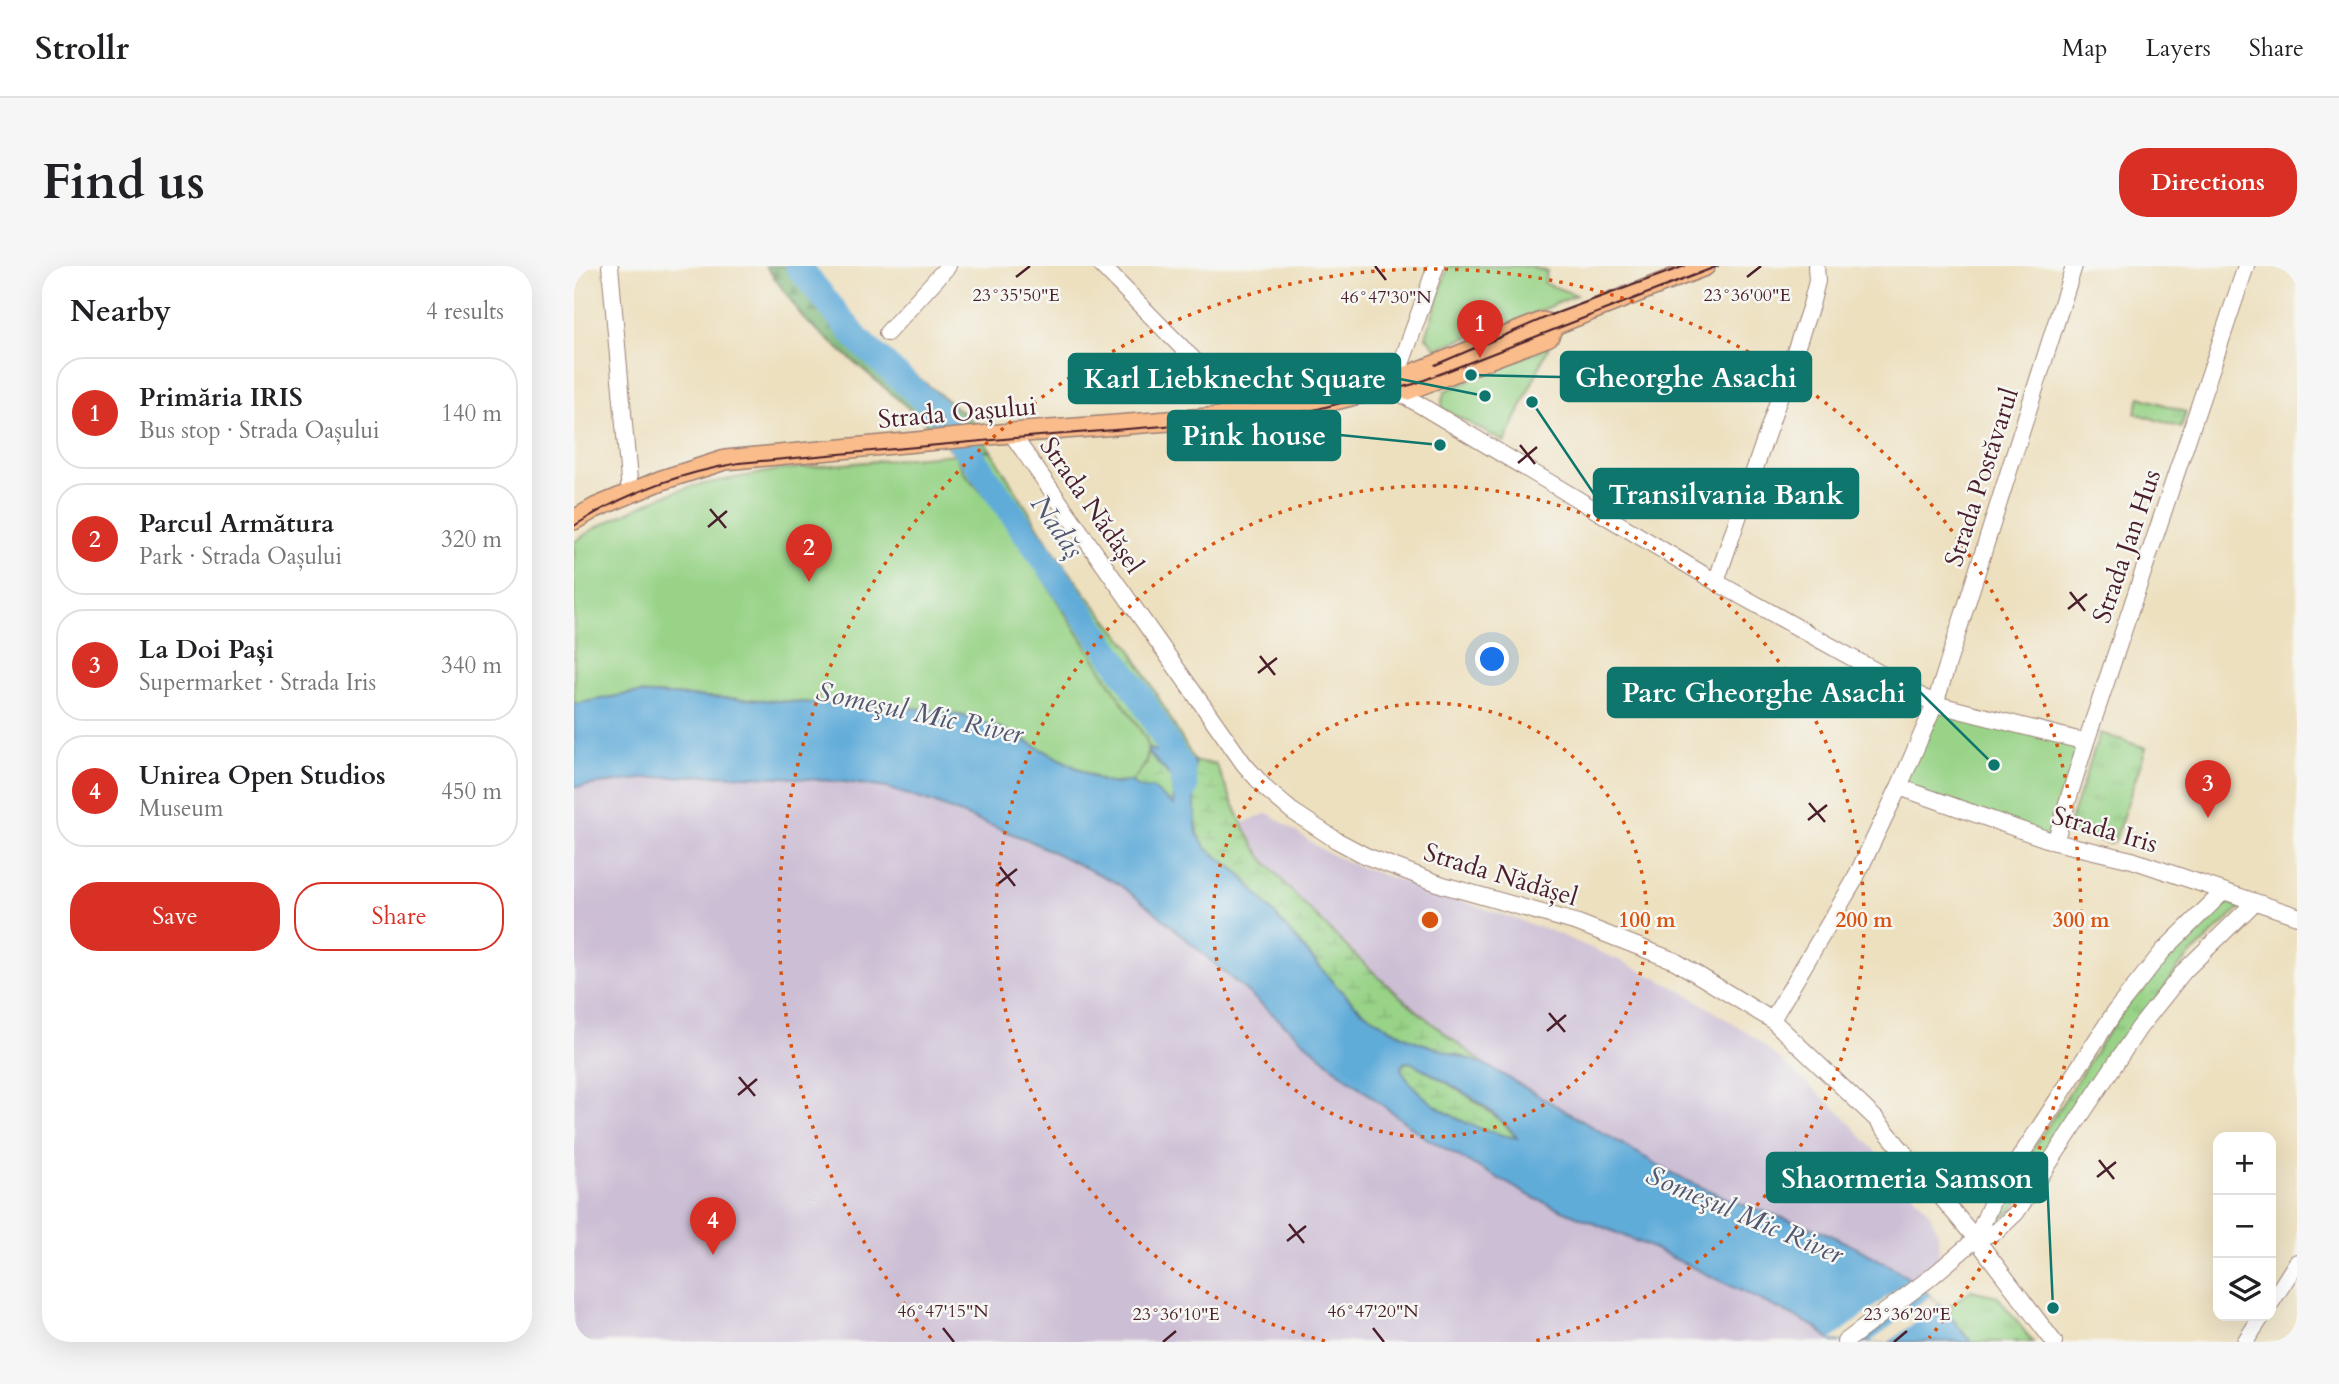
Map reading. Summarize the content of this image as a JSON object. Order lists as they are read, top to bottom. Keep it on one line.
{"streets":{"main road":["Strada Oașului"],"street":["Strada Postăvarul","Strada Nădășel","Strada Jan Hus","Strada Iris"]},"crossings":[["Strada Oașului","Strada Nădășel"],["Strada Postăvarul","Strada Nădășel"],["Strada Postăvarul","Strada Iris"],["Strada Jan Hus","Strada Iris"]],"water":["Nadăș","Someşul Mic River"],"places":["Gheorghe Asachi","Karl Liebknecht Square","Transilvania Bank","Pink house","Parc Gheorghe Asachi","Shaormeria Samson"],"page":{"header":"Strollr","nav":["Map","Layers","Share"],"buttons":["Directions",["Save","Share"]],"title":"Find us","heading":["Nearby","4 results"],"pins":["1","2","3","4"],"list":[{"mark":"1","name":"Primăria IRIS","note":"Bus stop · Strada Oașului","value":"140 m"},{"mark":"2","name":"Parcul Armătura","note":"Park · Strada Oașului","value":"320 m"},{"mark":"3","name":"La Doi Pași","note":"Supermarket · Strada Iris","value":"340 m"},{"mark":"4","name":"Unirea Open Studios","note":"Museum","value":"450 m"}],"map_buttons":["+","−"]},"coordinates":["23°36'00\"E","23°35'50\"E","46°47'30\"N","46°47'15\"N","46°47'20\"N","23°36'10\"E","23°36'20\"E"],"rings":["100 m","200 m","300 m"]}
